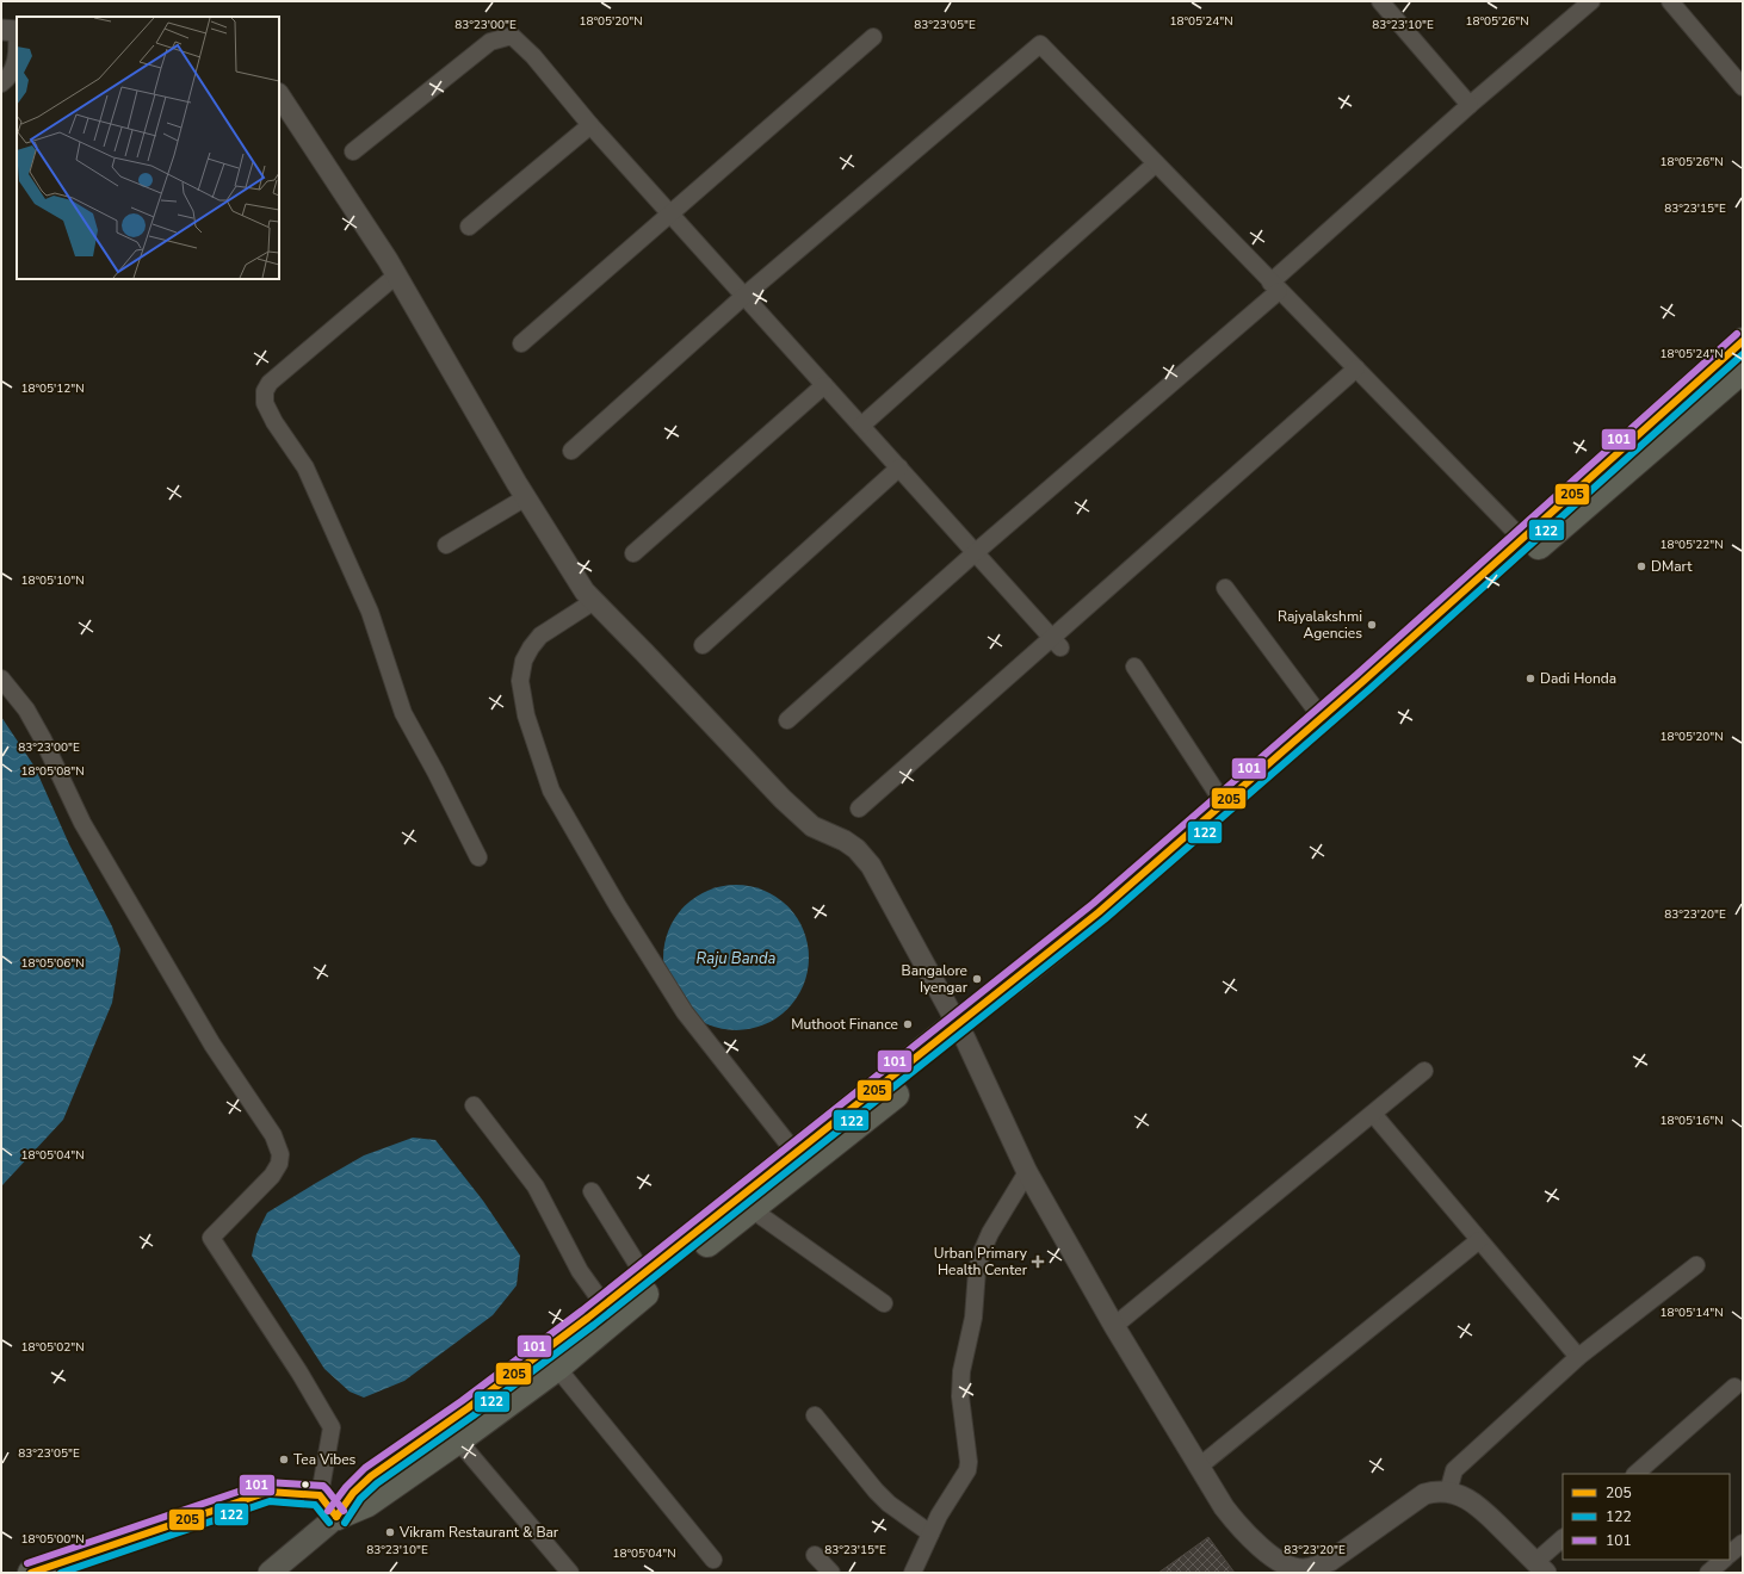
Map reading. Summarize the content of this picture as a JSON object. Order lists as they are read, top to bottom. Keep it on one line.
{"water":["Raju Banda"],"places":{"other":["DMart","Rajyalakshmi Agencies","Dadi Honda","Bangalore Iyengar","Muthoot Finance","Tea Vibes","Vikram Restaurant & Bar"],"health":["Urban Primary Health Center"]},"lines":["transit line 101","transit line 205","transit line 122"],"legend":["205","122","101"],"coordinates":["18°05'20\"N","18°05'24\"N","18°05'26\"N","83°23'00\"E","83°23'05\"E","83°23'10\"E","83°23'15\"E","18°05'12\"N","18°05'22\"N","18°05'10\"N","18°05'08\"N","83°23'20\"E","18°05'06\"N","18°05'16\"N","18°05'04\"N","18°05'14\"N","18°05'02\"N","18°05'00\"N"]}
